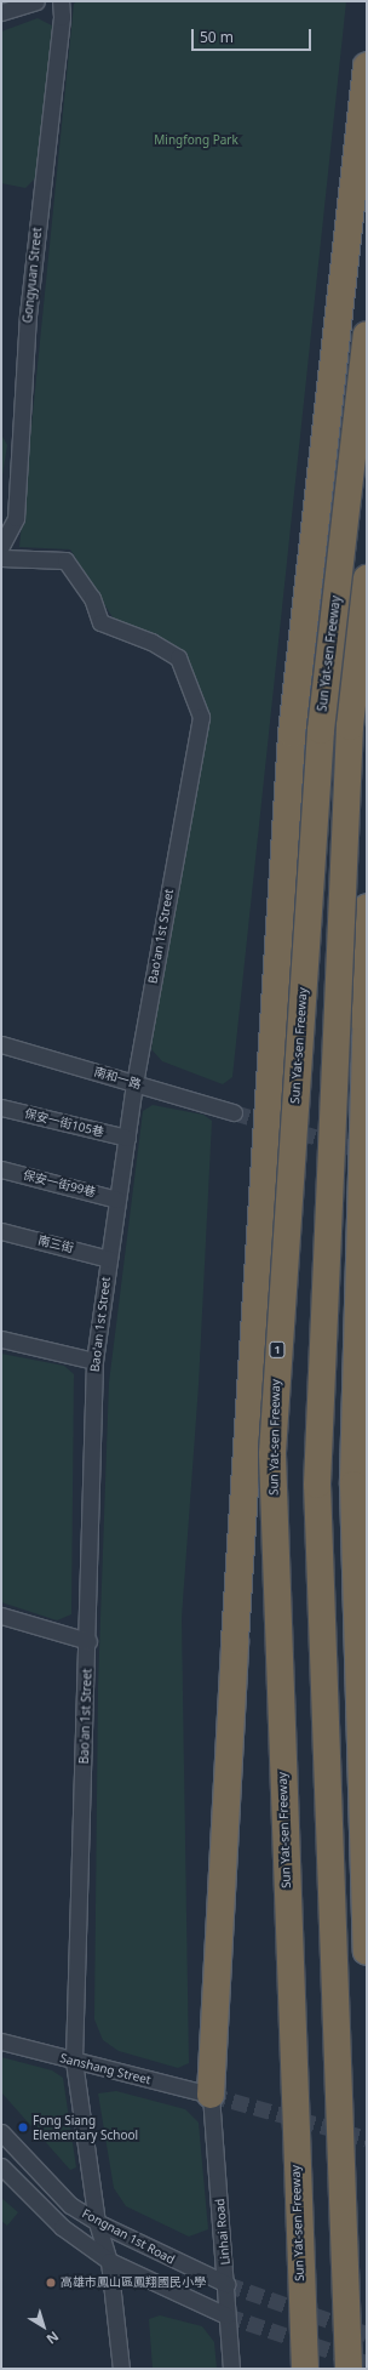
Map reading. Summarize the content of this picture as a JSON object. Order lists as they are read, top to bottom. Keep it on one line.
{"streets":{"highway":["Sun Yat-sen Freeway","1"],"street":["Gongyuan Street","Bao'an 1st Street","南和一路","保安一街105巷","保安一街99巷","南三街","Sanshang Street","Linhai Road","Fongnan 1st Road"]},"crossings":[["Bao'an 1st Street","南和一路"],["Bao'an 1st Street","保安一街105巷"],["Bao'an 1st Street","保安一街99巷"],["Bao'an 1st Street","南三街"],["Bao'an 1st Street","Sanshang Street"],["Bao'an 1st Street","Fongnan 1st Road"],["Sanshang Street","Linhai Road"],["Linhai Road","Fongnan 1st Road"]],"parks":["Mingfong Park"],"places":["Fong Siang Elementary School","高雄市鳳山區鳳翔國民小學"],"scale_bar":"50 m","north":"bottom right"}
